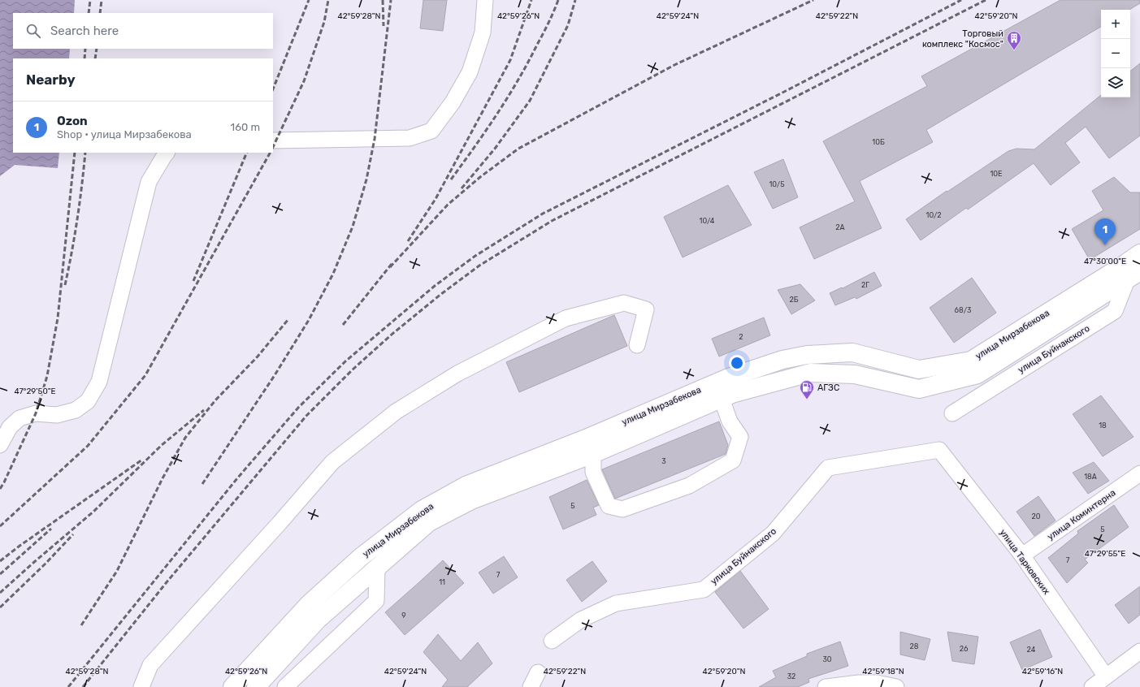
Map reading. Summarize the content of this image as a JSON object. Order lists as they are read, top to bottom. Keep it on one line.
{"streets":{"main road":["улица Мирзабекова"],"street":["улица Буйнакского","улица Коминтерна","улица Тарковских"]},"crossings":[["улица Мирзабекова","улица Буйнакского"],["улица Буйнакского","улица Тарковских"],["улица Коминтерна","улица Тарковских"]],"places":{"building":["Торговый комплекс \"Космос\""],"fuel station":["АГЗС"]},"house_numbers":["10Б","10Е","10/5","10/2","10/4","2А","2Г","2Б","68/3","2","18","3","18А","5","20","5","7","7","11","9","28","26","24","30","32"],"page":{"map_buttons":["+","−"],"search":"Search here","heading":"Nearby","list":[{"mark":"1","name":"Ozon","note":"Shop · улица Мирзабекова","value":"160 m"}],"pins":"1"},"coordinates":["42°59'28\"N","42°59'26\"N","42°59'24\"N","42°59'22\"N","42°59'20\"N","47°30'00\"E","47°29'50\"E","47°29'55\"E","42°59'18\"N","42°59'16\"N"]}
